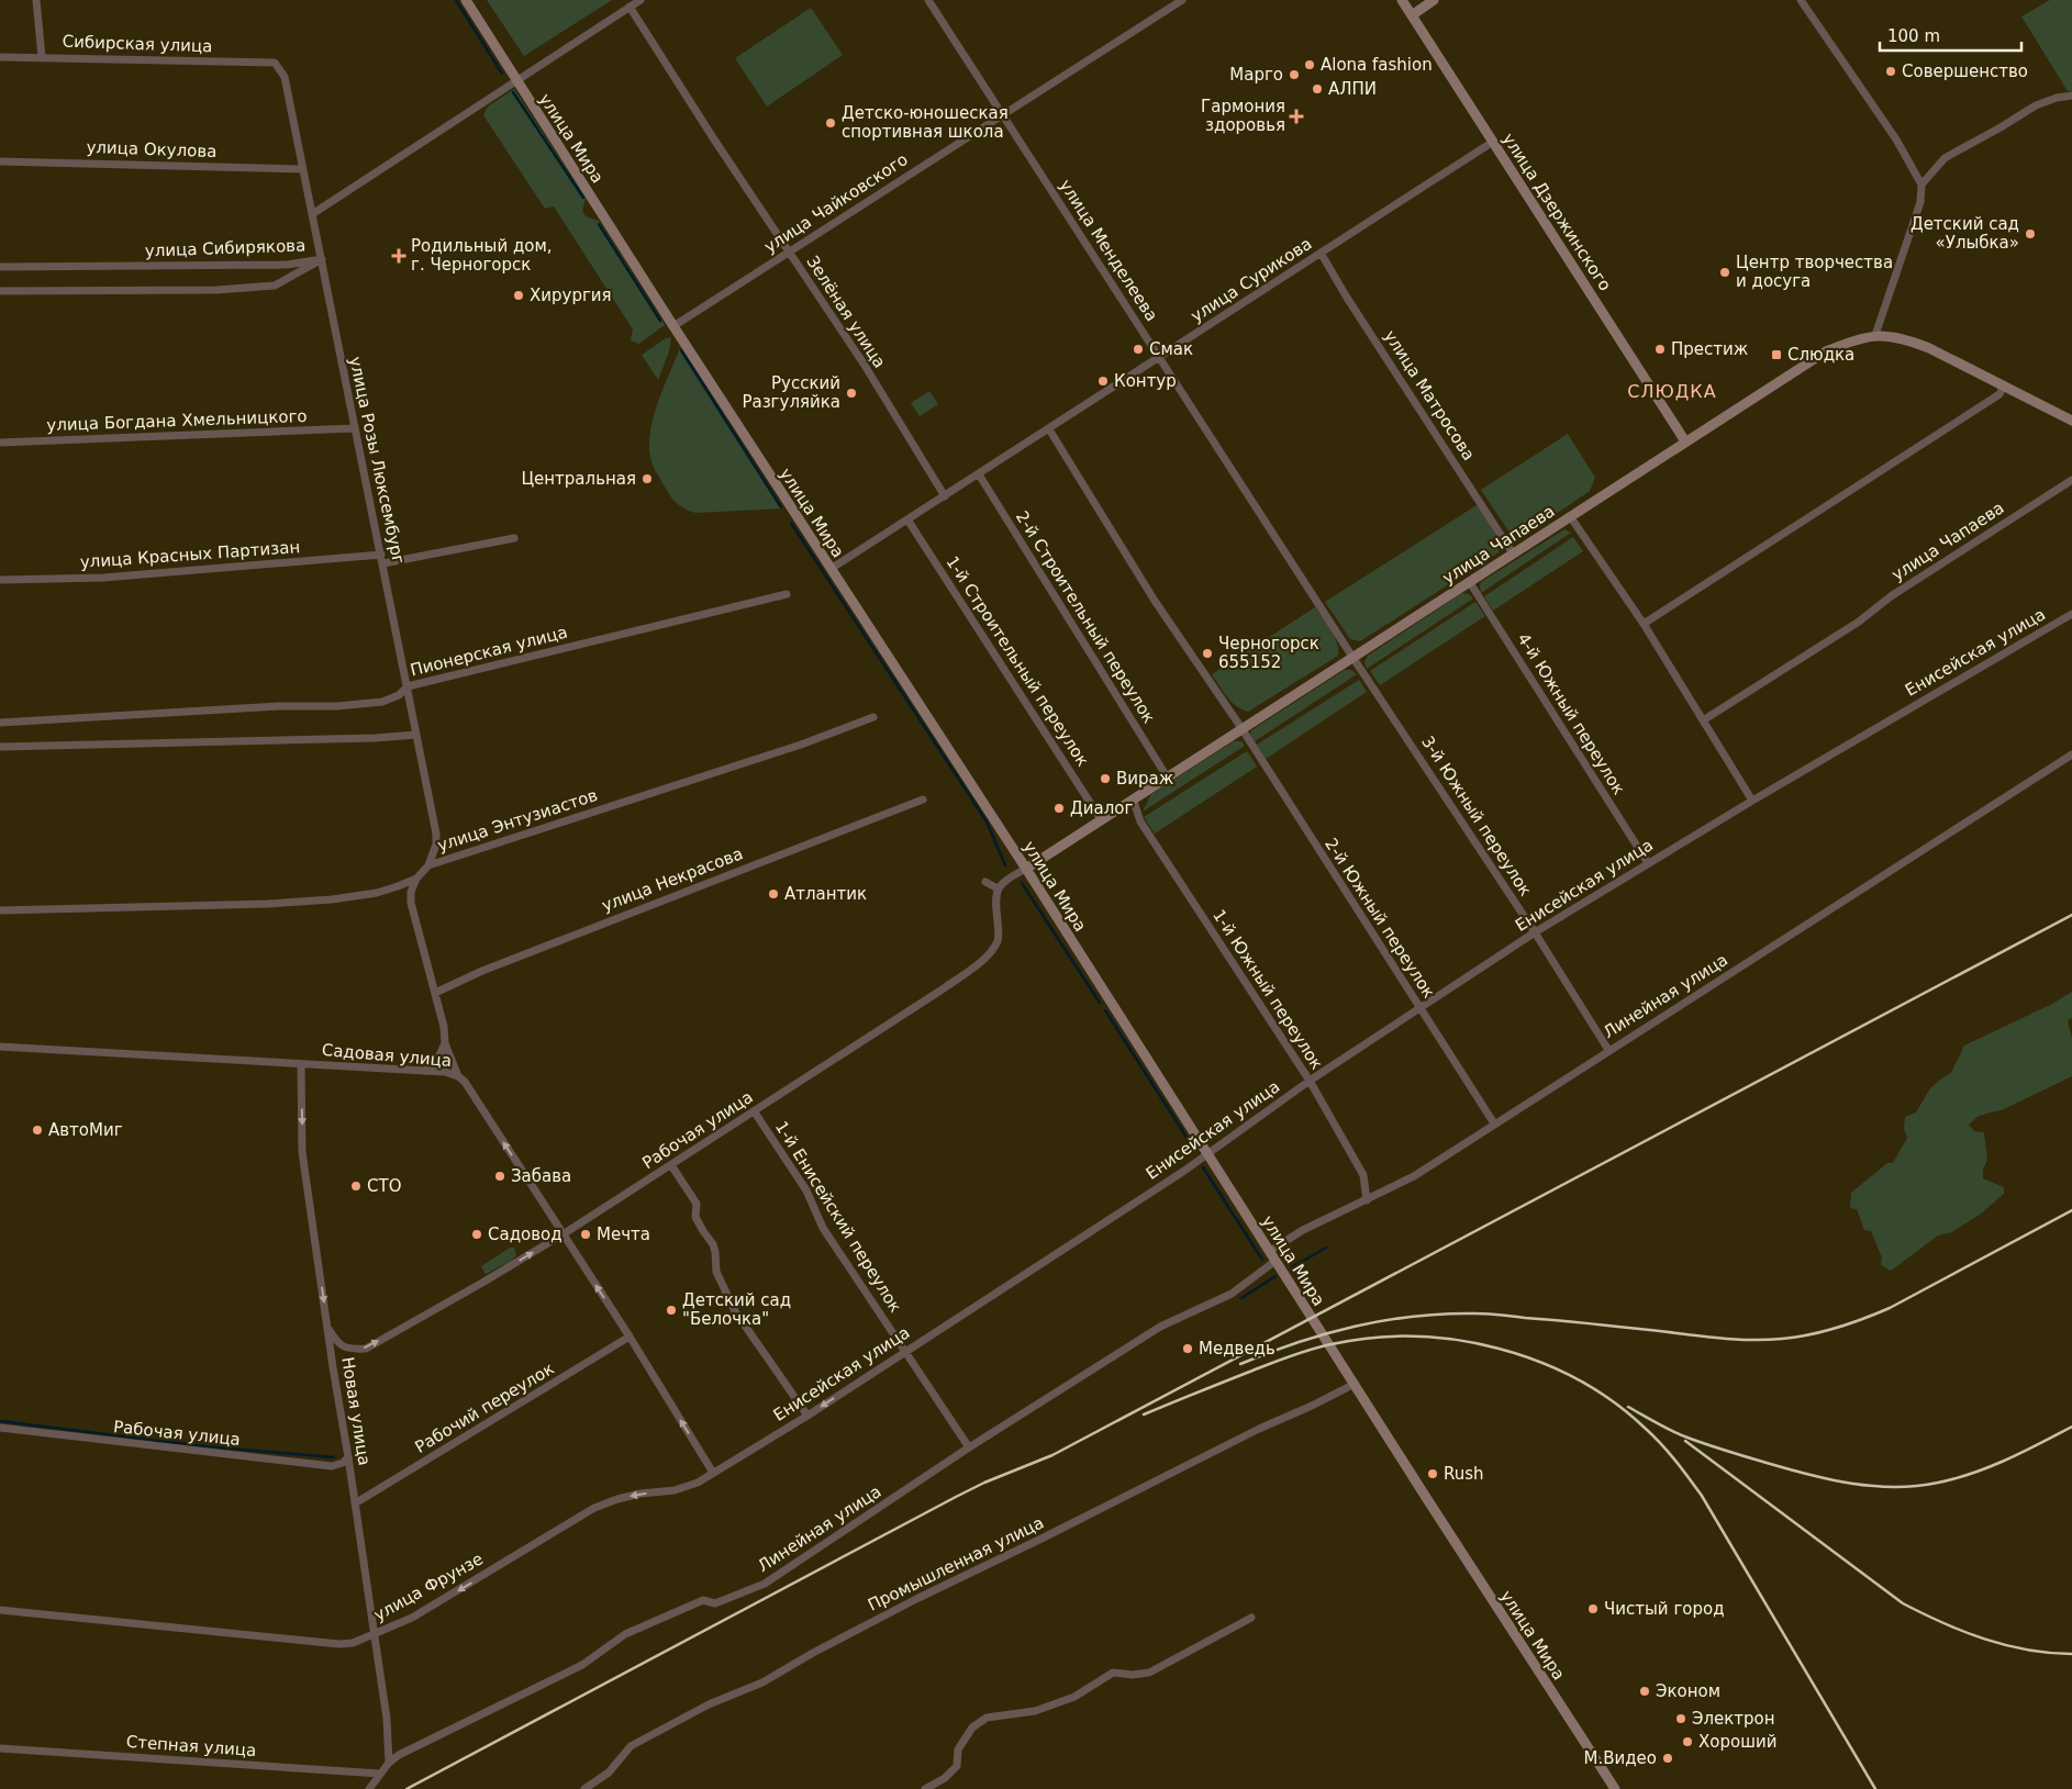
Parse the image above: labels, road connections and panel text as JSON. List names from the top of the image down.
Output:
{
  "streets": {
    "main road": ["улица Мира", "улица Дзержинского", "улица Чапаева"],
    "street": [
      "Сибирская улица",
      "улица Окулова",
      "улица Чайковского",
      "улица Сибирякова",
      "улица Менделеева",
      "улица Сурикова",
      "Зелёная улица",
      "улица Матросова",
      "улица Богдана Хмельницкого",
      "улица Розы Люксембург",
      "улица Красных Партизан",
      "2-й Строительный переулок",
      "Пионерская улица",
      "Енисейская улица",
      "1-й Строительный переулок",
      "4-й Южный переулок",
      "3-й Южный переулок",
      "улица Энтузиастов",
      "улица Некрасова",
      "2-й Южный переулок",
      "1-й Южный переулок",
      "Линейная улица",
      "Садовая улица",
      "Рабочая улица",
      "1-й Енисейский переулок",
      "Рабочий переулок",
      "Новая улица",
      "Промышленная улица",
      "улица Фрунзе",
      "Степная улица"
    ]
  },
  "crossings": [
    ["Сибирская улица", "улица Розы Люксембург"],
    ["улица Мира", "улица Чайковского"],
    ["улица Мира", "улица Сурикова"],
    ["улица Мира", "улица Чапаева"],
    ["улица Мира", "Енисейская улица"],
    ["улица Мира", "Линейная улица"],
    ["улица Мира", "Промышленная улица"],
    ["улица Окулова", "улица Розы Люксембург"],
    ["улица Чайковского", "улица Менделеева"],
    ["улица Чайковского", "Зелёная улица"],
    ["улица Дзержинского", "улица Сурикова"],
    ["улица Дзержинского", "улица Чапаева"],
    ["улица Сибирякова", "улица Розы Люксембург"],
    ["улица Менделеева", "улица Сурикова"],
    ["улица Менделеева", "улица Чапаева"],
    ["улица Менделеева", "3-й Южный переулок"],
    ["улица Сурикова", "Зелёная улица"],
    ["улица Сурикова", "улица Матросова"],
    ["улица Сурикова", "2-й Строительный переулок"],
    ["улица Сурикова", "1-й Строительный переулок"],
    ["улица Сурикова", "2-й Южный переулок"],
    ["улица Матросова", "улица Чапаева"],
    ["улица Богдана Хмельницкого", "улица Розы Люксембург"],
    ["улица Розы Люксембург", "улица Красных Партизан"],
    ["улица Розы Люксембург", "Пионерская улица"],
    ["улица Розы Люксембург", "улица Энтузиастов"],
    ["улица Чапаева", "2-й Строительный переулок"],
    ["улица Чапаева", "1-й Строительный переулок"],
    ["улица Чапаева", "4-й Южный переулок"],
    ["улица Чапаева", "3-й Южный переулок"],
    ["улица Чапаева", "2-й Южный переулок"],
    ["улица Чапаева", "1-й Южный переулок"],
    ["Енисейская улица", "4-й Южный переулок"],
    ["Енисейская улица", "3-й Южный переулок"],
    ["Енисейская улица", "2-й Южный переулок"],
    ["Енисейская улица", "1-й Южный переулок"],
    ["Енисейская улица", "Садовая улица"],
    ["Енисейская улица", "1-й Енисейский переулок"],
    ["Енисейская улица", "улица Фрунзе"],
    ["3-й Южный переулок", "Линейная улица"],
    ["2-й Южный переулок", "Линейная улица"],
    ["1-й Южный переулок", "Линейная улица"],
    ["Линейная улица", "1-й Енисейский переулок"],
    ["Линейная улица", "Новая улица"],
    ["Линейная улица", "Степная улица"],
    ["Садовая улица", "Рабочая улица"],
    ["Садовая улица", "Рабочий переулок"],
    ["Садовая улица", "Новая улица"],
    ["Рабочая улица", "1-й Енисейский переулок"],
    ["Рабочая улица", "Новая улица"],
    ["Рабочий переулок", "Новая улица"],
    ["Новая улица", "улица Фрунзе"]
  ],
  "one_way": ["Садовая улица", "Новая улица", "улица Фрунзе"],
  "districts": ["СЛЮДКА"],
  "places": {
    "other": [
      "Alona fashion",
      "Совершенство",
      "Марго",
      "АЛПИ",
      "Детско-юношеская спортивная школа",
      "Детский сад «Улыбка»",
      "Центр творчества и досуга",
      "Хирургия",
      "Смак",
      "Престиж",
      "Контур",
      "Русский Разгуляйка",
      "Центральная",
      "Черногорск 655152",
      "Вираж",
      "Диалог",
      "Атлантик",
      "АвтоМиг",
      "Забава",
      "СТО",
      "Садовод",
      "Мечта",
      "Детский сад \"Белочка\"",
      "Медведь",
      "Rush",
      "Чистый город",
      "Эконом",
      "Электрон",
      "Хороший",
      "М.Видео"
    ],
    "health": ["Гармония здоровья", "Родильный дом, г. Черногорск"],
    "transit": ["Слюдка"]
  },
  "scale_bar": "100 m"
}
